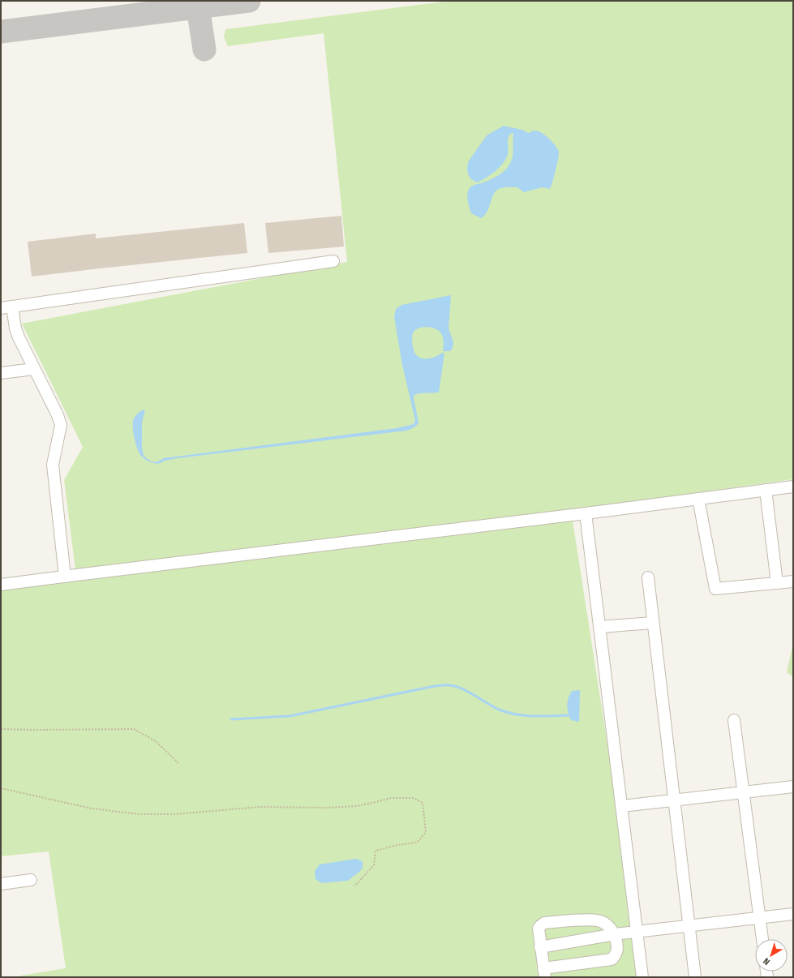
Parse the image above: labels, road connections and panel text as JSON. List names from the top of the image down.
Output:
{
  "north": "bottom left"
}
